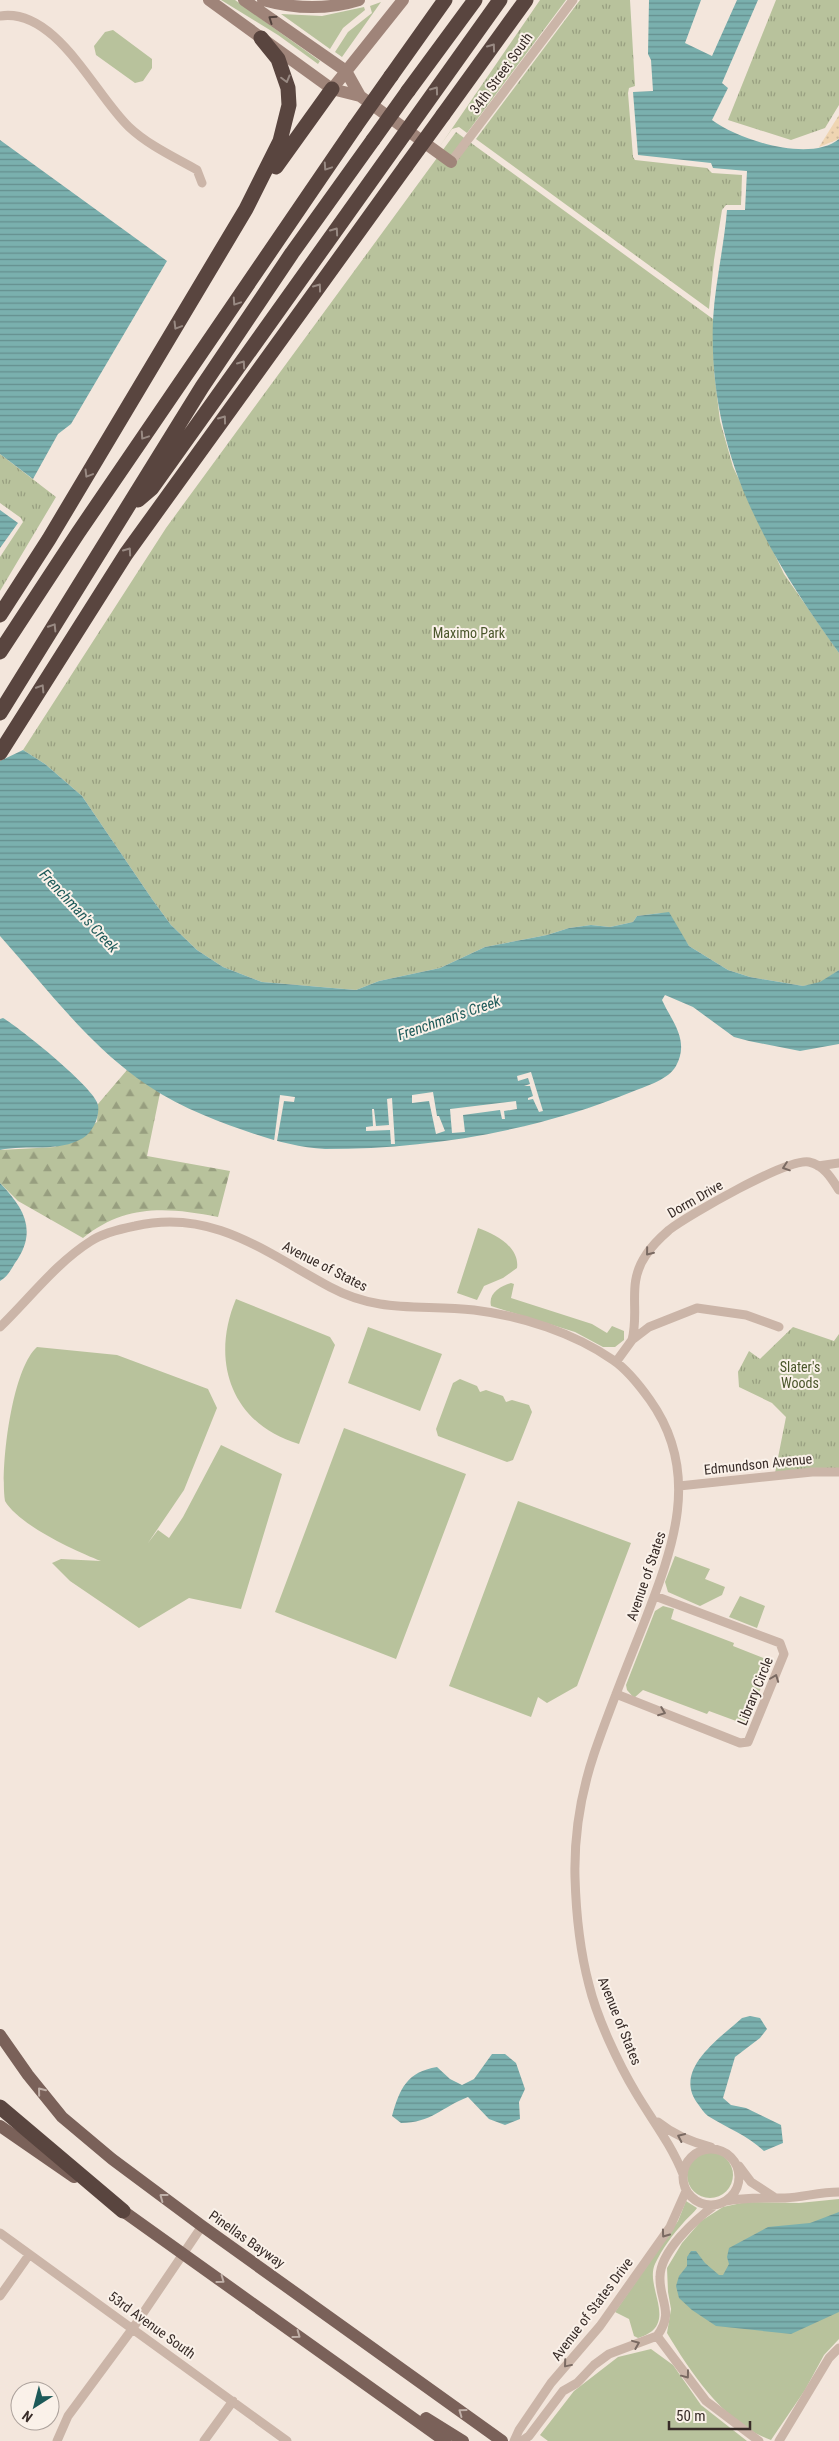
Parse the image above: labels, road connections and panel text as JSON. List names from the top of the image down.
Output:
{
  "streets": {
    "main road": ["Pinellas Bayway"],
    "street": [
      "34th Street South",
      "Dorm Drive",
      "Avenue of States",
      "Edmundson Avenue",
      "Library Circle",
      "Avenue of States Drive",
      "53rd Avenue South"
    ]
  },
  "crossings": [
    ["Avenue of States", "Edmundson Avenue"],
    ["Avenue of States", "Library Circle"],
    ["Avenue of States", "Avenue of States Drive"]
  ],
  "one_way": ["Dorm Drive"],
  "water": ["Frenchman's Creek"],
  "parks": ["Maximo Park", "Slater's Woods"],
  "scale_bar": "50 m",
  "north": "bottom left"
}
